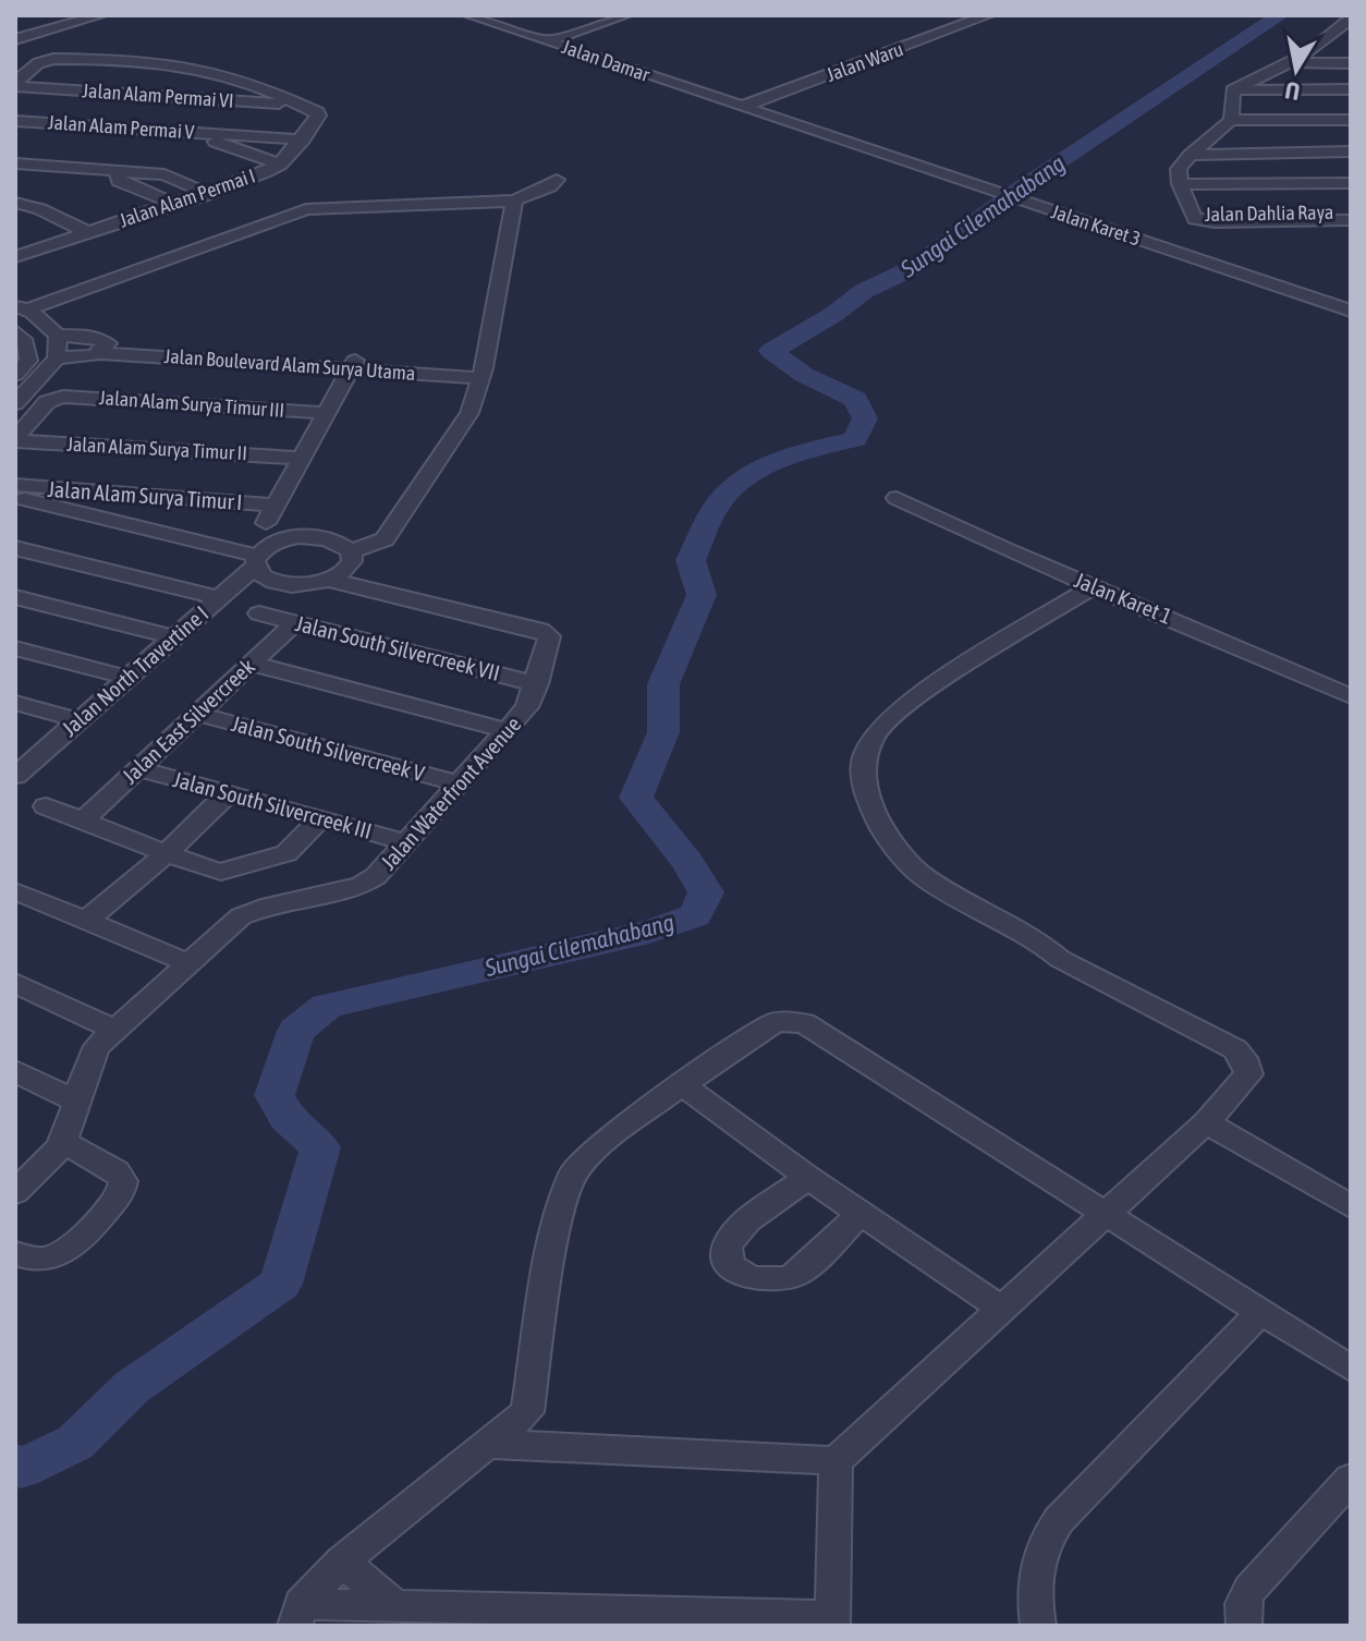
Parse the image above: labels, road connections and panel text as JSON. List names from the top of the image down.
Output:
{
  "streets": {
    "street": [
      "Jalan Damar",
      "Jalan Waru",
      "Jalan Alam Permai VI",
      "Jalan Alam Permai V",
      "Jalan Alam Permai I",
      "Jalan Dahlia Raya",
      "Jalan Karet 3",
      "Jalan Boulevard Alam Surya Utama",
      "Jalan Alam Surya Timur III",
      "Jalan Alam Surya Timur II",
      "Jalan Alam Surya Timur I",
      "Jalan Karet 1",
      "Jalan South Silvercreek VII",
      "Jalan North Travertine I",
      "Jalan East Silvercreek",
      "Jalan South Silvercreek V",
      "Jalan Waterfront Avenue",
      "Jalan South Silvercreek III"
    ]
  },
  "crossings": [
    ["Jalan Damar", "Jalan Waru"],
    ["Jalan Damar", "Jalan Karet 3"],
    ["Jalan Waru", "Jalan Karet 3"],
    ["Jalan Alam Permai V", "Jalan Alam Permai I"],
    ["Jalan Alam Surya Timur III", "Jalan Alam Surya Timur II"],
    ["Jalan Alam Surya Timur II", "Jalan Alam Surya Timur I"],
    ["Jalan South Silvercreek VII", "Jalan East Silvercreek"],
    ["Jalan South Silvercreek VII", "Jalan Waterfront Avenue"],
    ["Jalan East Silvercreek", "Jalan South Silvercreek V"],
    ["Jalan East Silvercreek", "Jalan South Silvercreek III"],
    ["Jalan South Silvercreek V", "Jalan Waterfront Avenue"],
    ["Jalan Waterfront Avenue", "Jalan South Silvercreek III"]
  ],
  "water": ["Sungai Cilemahabang"],
  "north": "bottom"
}
